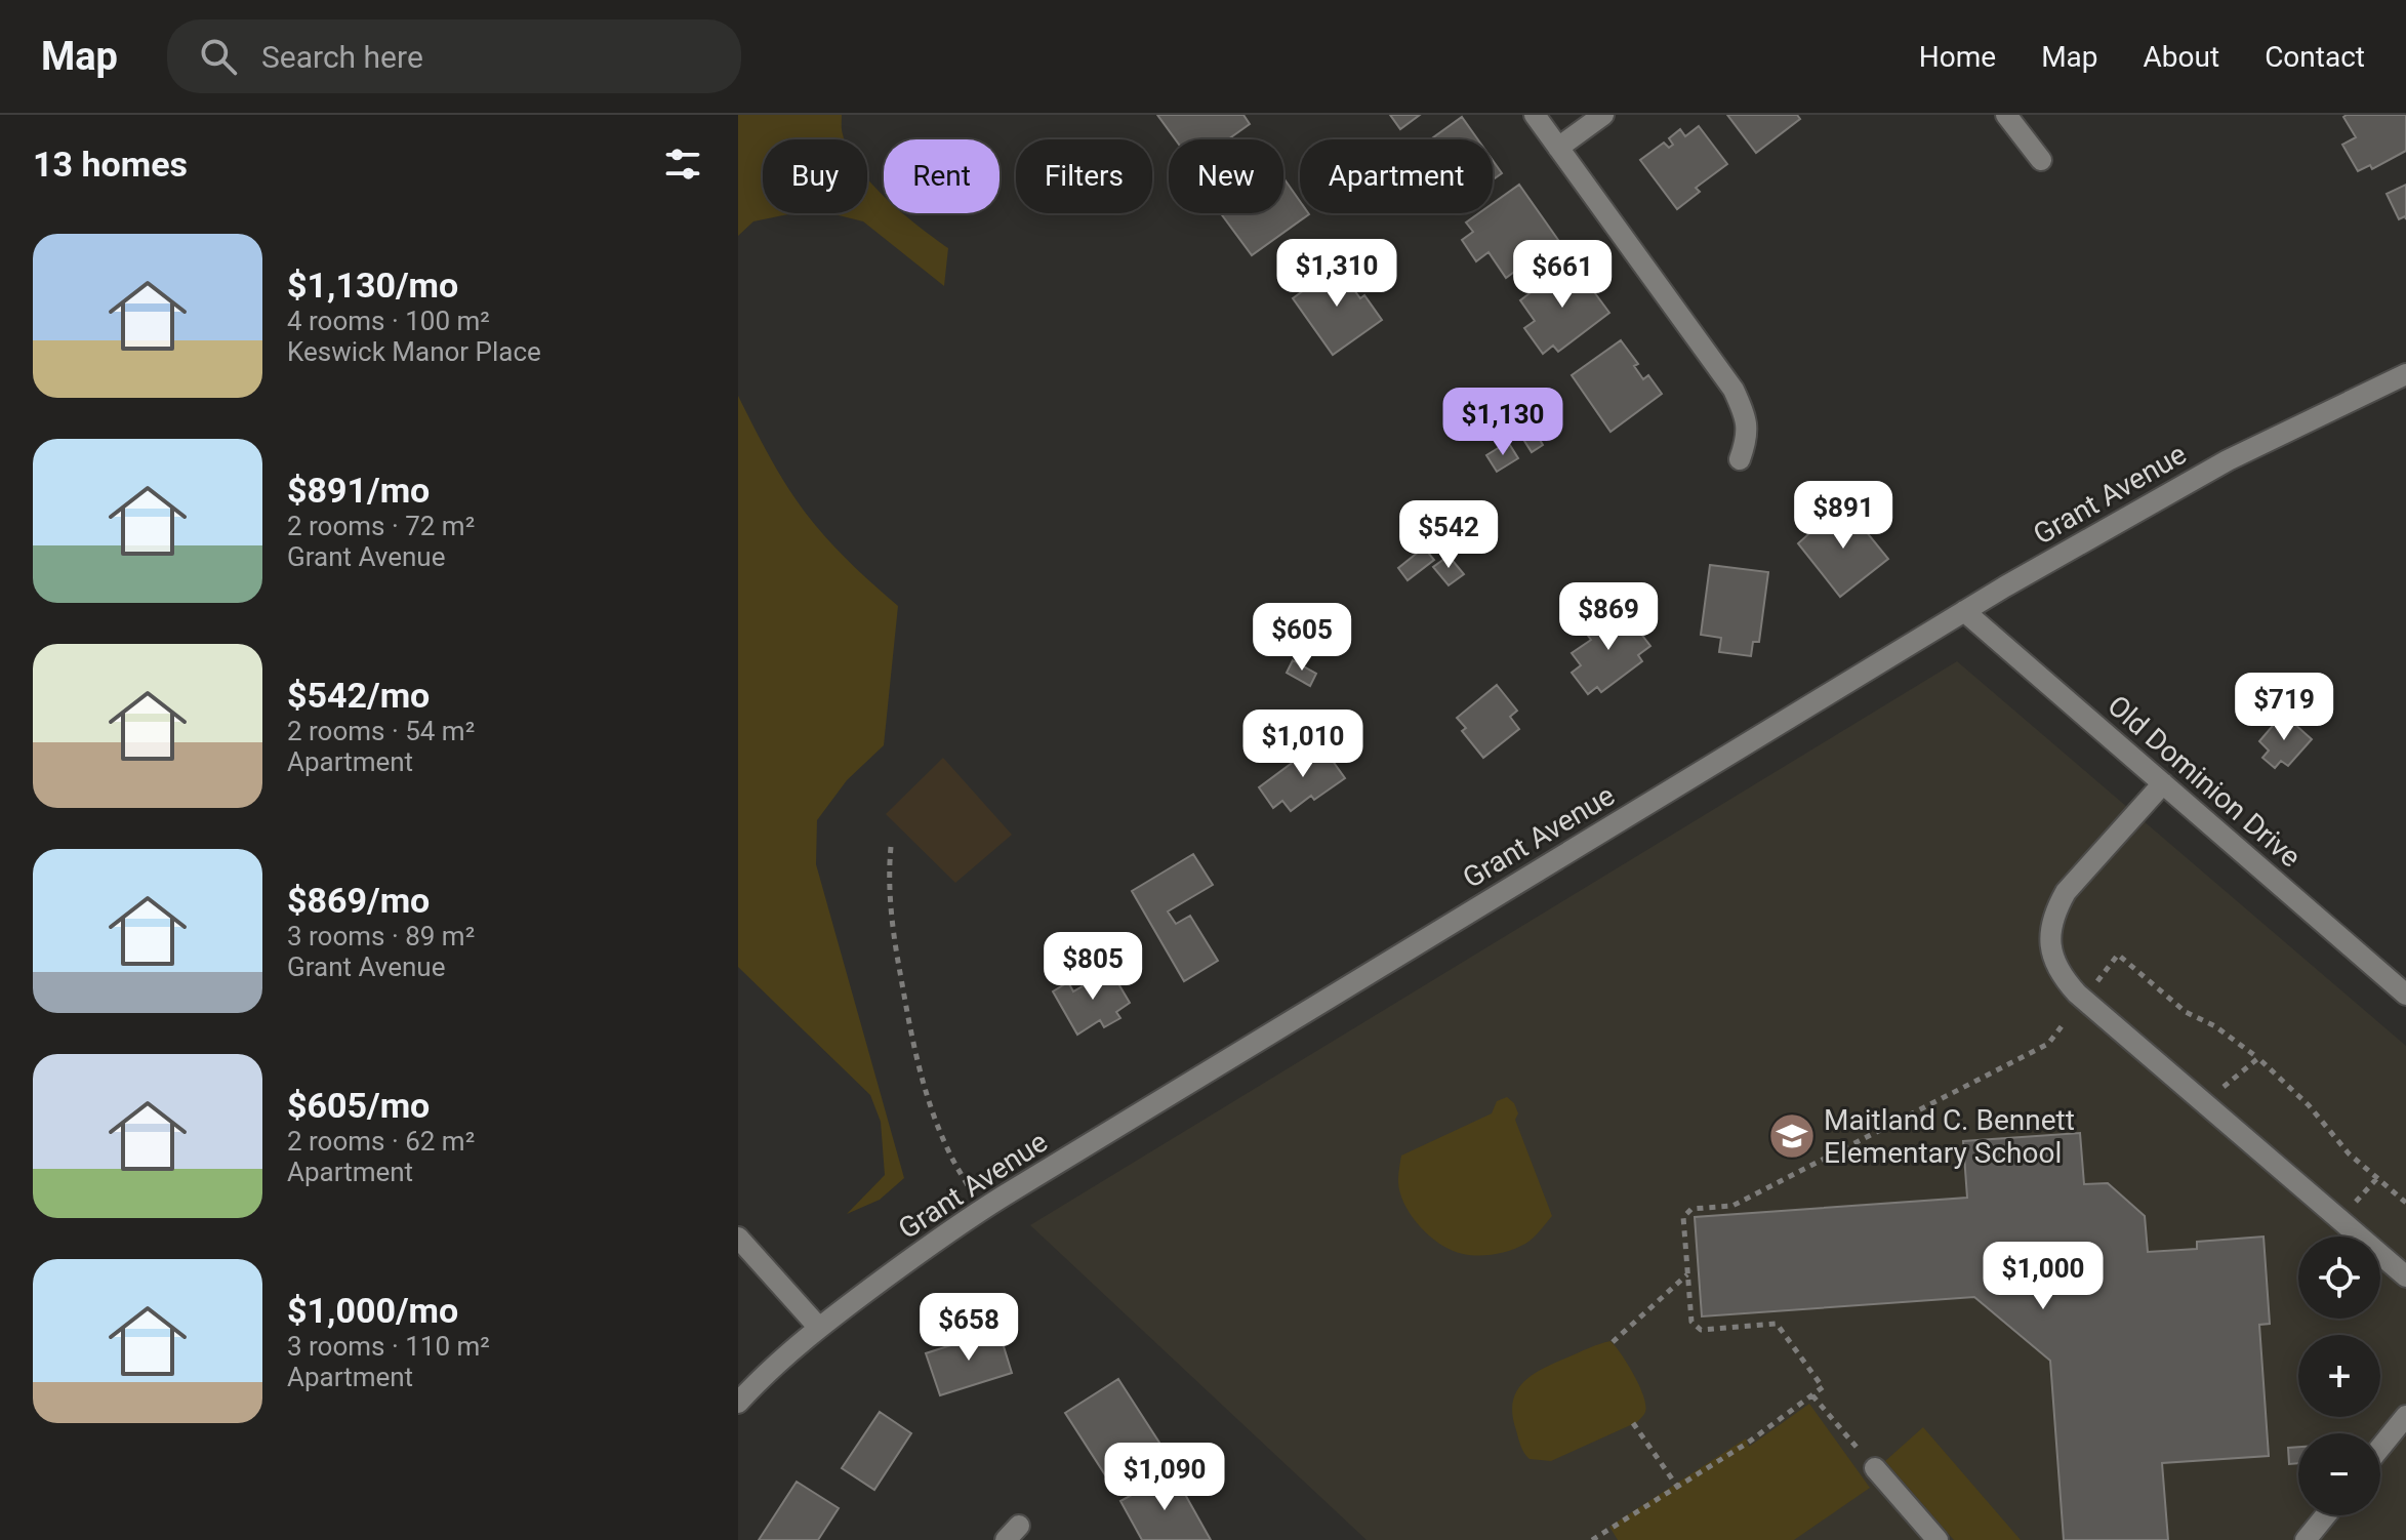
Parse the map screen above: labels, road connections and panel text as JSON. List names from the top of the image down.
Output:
{
  "streets": {
    "street": ["Grant Avenue", "Old Dominion Drive"]
  },
  "crossings": [
    ["Grant Avenue", "Old Dominion Drive"]
  ],
  "places": {
    "school or university": ["Maitland C. Bennett Elementary School"]
  },
  "page": {
    "header": "Map",
    "search": "Search here",
    "nav": [
      "Home",
      "Map",
      "About",
      "Contact"
    ],
    "heading": "13 homes",
    "chip": [
      "Buy",
      "Rent",
      "Filters",
      "New",
      "Apartment"
    ],
    "list": [
      {
        "name": "$1,130/mo",
        "note": "4 rooms · 100 m² · Keswick Manor Place"
      },
      {
        "name": "$891/mo",
        "note": "2 rooms · 72 m² · Grant Avenue"
      },
      {
        "name": "$542/mo",
        "note": "2 rooms · 54 m² · Apartment"
      },
      {
        "name": "$869/mo",
        "note": "3 rooms · 89 m² · Grant Avenue"
      },
      {
        "name": "$605/mo",
        "note": "2 rooms · 62 m² · Apartment"
      },
      {
        "name": "$1,000/mo",
        "note": "3 rooms · 110 m² · Apartment"
      }
    ],
    "price": [
      "$1,310",
      "$661",
      "$1,130",
      "$891",
      "$542",
      "$869",
      "$605",
      "$719",
      "$1,010",
      "$805",
      "$1,000",
      "$658",
      "$1,090"
    ],
    "map_buttons": ["+", "−"]
  }
}
